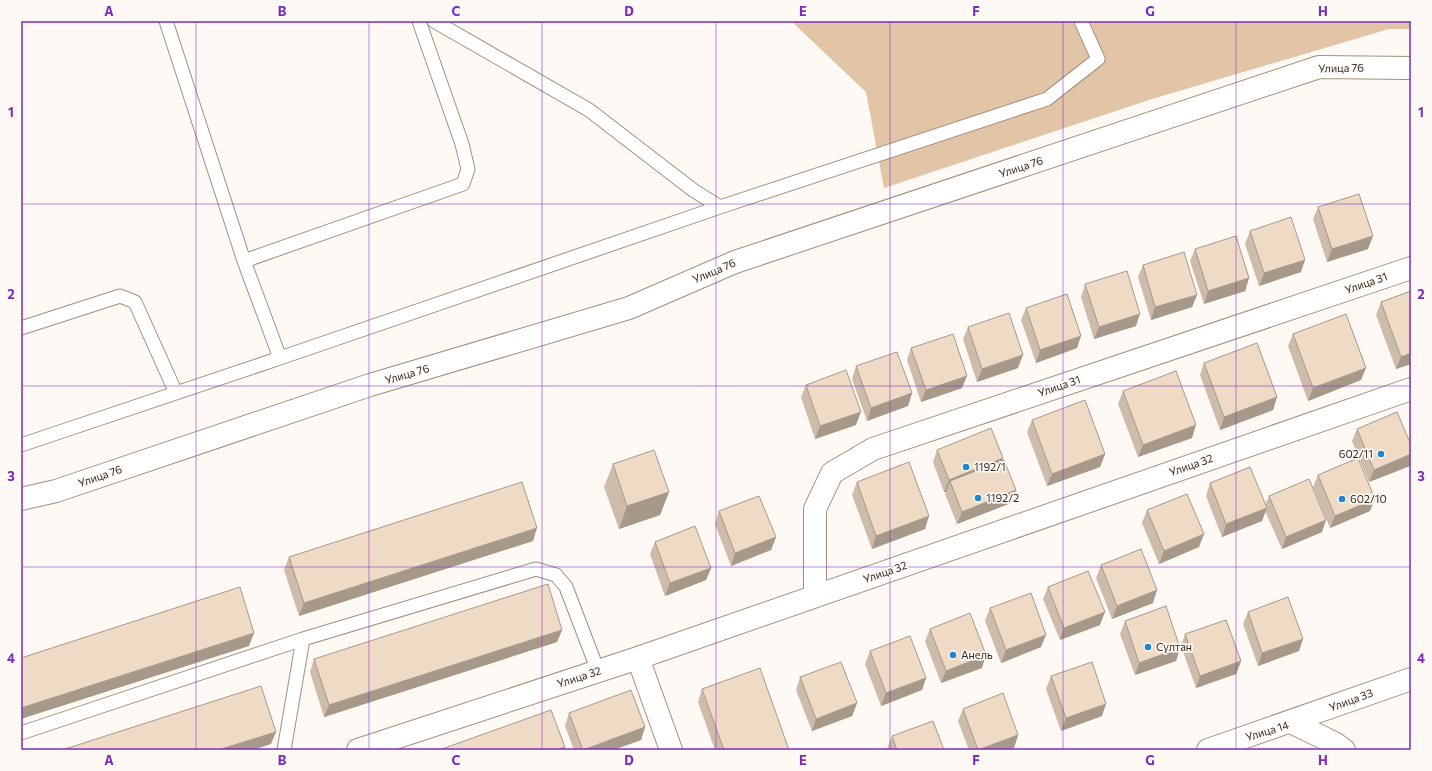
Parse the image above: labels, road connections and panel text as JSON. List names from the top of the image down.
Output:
{
  "streets": {
    "street": [
      "Улица 76",
      "Улица 31",
      "Улица 32",
      "Улица 33",
      "Улица 14"
    ]
  },
  "crossings": [
    ["Улица 31", "Улица 32"],
    ["Улица 33", "Улица 14"]
  ],
  "places": [
    "602/11",
    "1192/1",
    "1192/2",
    "602/10",
    "Султан",
    "Анель"
  ],
  "grid": {
    "columns": [
      "A",
      "B",
      "C",
      "D",
      "E",
      "F",
      "G",
      "H"
    ],
    "rows": [
      "1",
      "2",
      "3",
      "4"
    ]
  }
}
